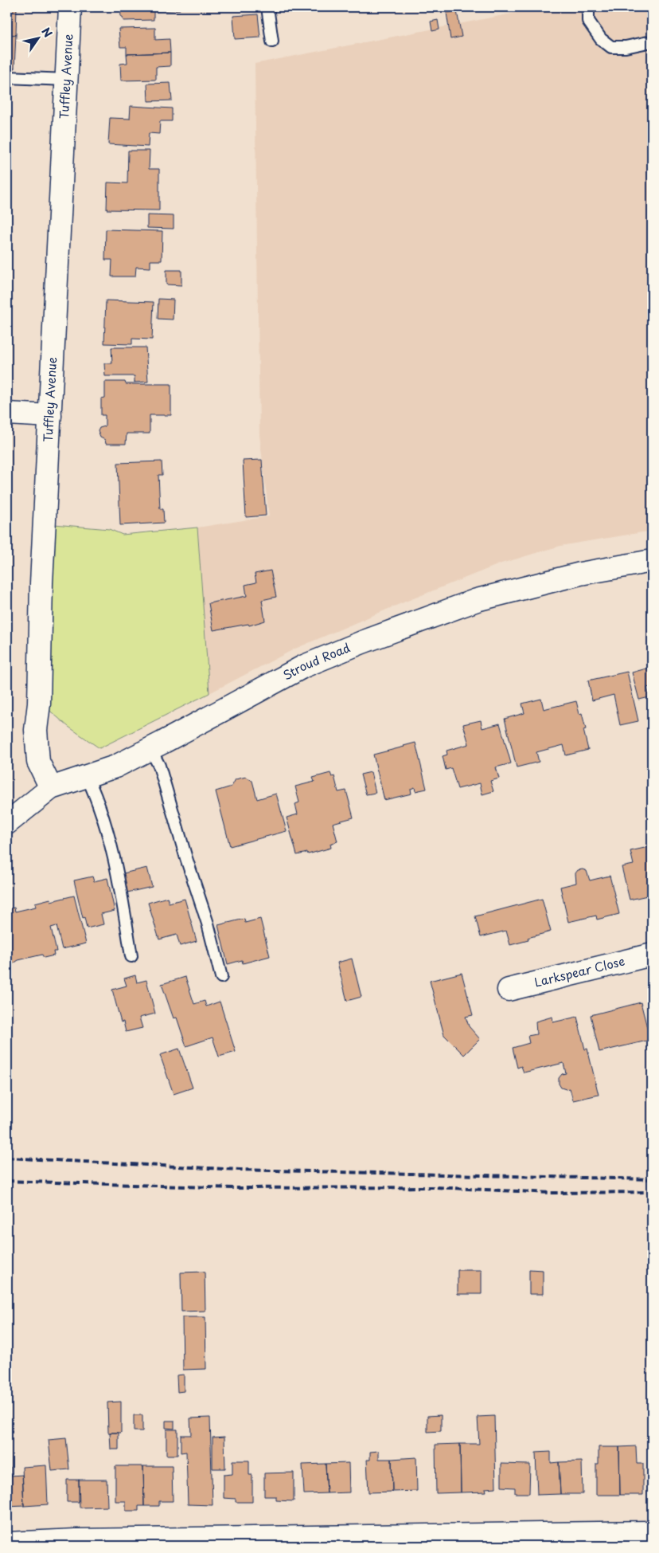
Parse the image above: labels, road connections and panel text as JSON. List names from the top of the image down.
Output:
{
  "streets": {
    "street": ["Tuffley Avenue", "Stroud Road", "Larkspear Close"]
  },
  "crossings": [
    ["Tuffley Avenue", "Stroud Road"]
  ],
  "north": "top right"
}
